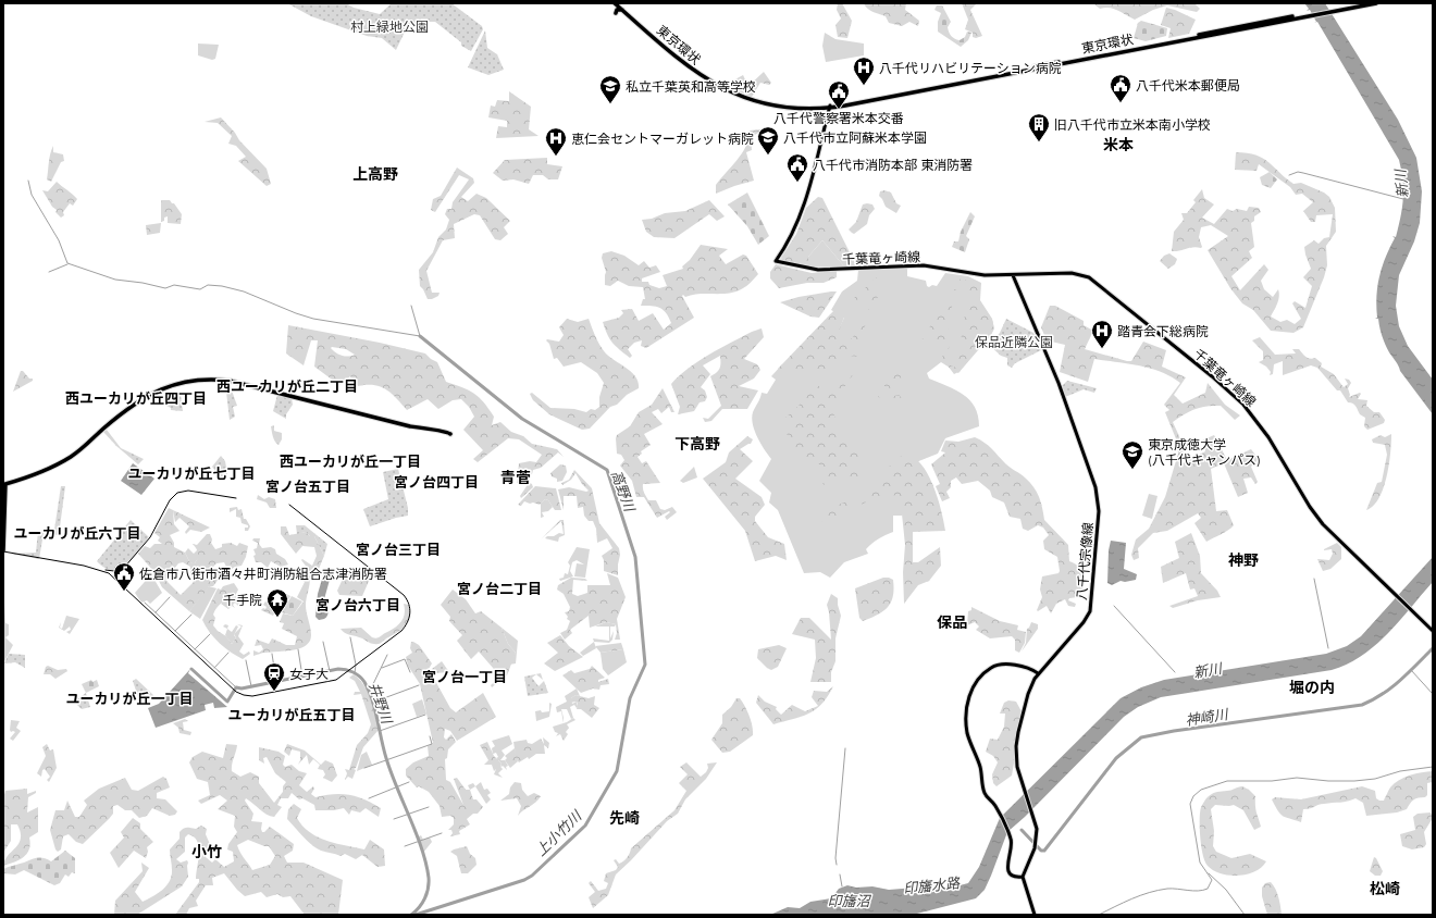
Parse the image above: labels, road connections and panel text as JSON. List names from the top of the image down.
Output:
{
  "streets": {
    "highway": ["東京環状"],
    "main road": ["千葉竜ヶ崎線", "八千代宗像線"]
  },
  "crossings": [
    ["東京環状", "千葉竜ヶ崎線"],
    ["千葉竜ヶ崎線", "八千代宗像線"]
  ],
  "districts": [
    "米本",
    "上高野",
    "西ユーカリが丘二丁目",
    "西ユーカリが丘四丁目",
    "下高野",
    "西ユーカリが丘一丁目",
    "ユーカリが丘七丁目",
    "青菅",
    "宮ノ台四丁目",
    "宮ノ台五丁目",
    "ユーカリが丘六丁目",
    "宮ノ台三丁目",
    "神野",
    "宮ノ台二丁目",
    "宮ノ台六丁目",
    "保品",
    "宮ノ台一丁目",
    "堀の内",
    "ユーカリが丘一丁目",
    "ユーカリが丘五丁目",
    "先崎",
    "小竹",
    "松崎"
  ],
  "water": [
    "新川",
    "高野川",
    "井野川",
    "神崎川",
    "上小竹川",
    "印旛水路",
    "印旛沼"
  ],
  "parks": ["村上緑地公園", "保品近隣公園"],
  "places": {
    "hospital": ["八千代リハビリテーション病院", "恵仁会セントマーガレット病院", "踏青会下総病院"],
    "public building": [
      "八千代米本郵便局",
      "八千代警察署米本交番",
      "八千代市消防本部 東消防署",
      "佐倉市八街市酒々井町消防組合志津消防署"
    ],
    "school or university": ["私立千葉英和高等学校", "八千代市立阿蘇米本学園", "東京成徳大学 (八千代キャンパス)"],
    "building": ["旧八千代市立米本南小学校"],
    "temple": ["千手院"],
    "station": ["女子大"]
  }
}
